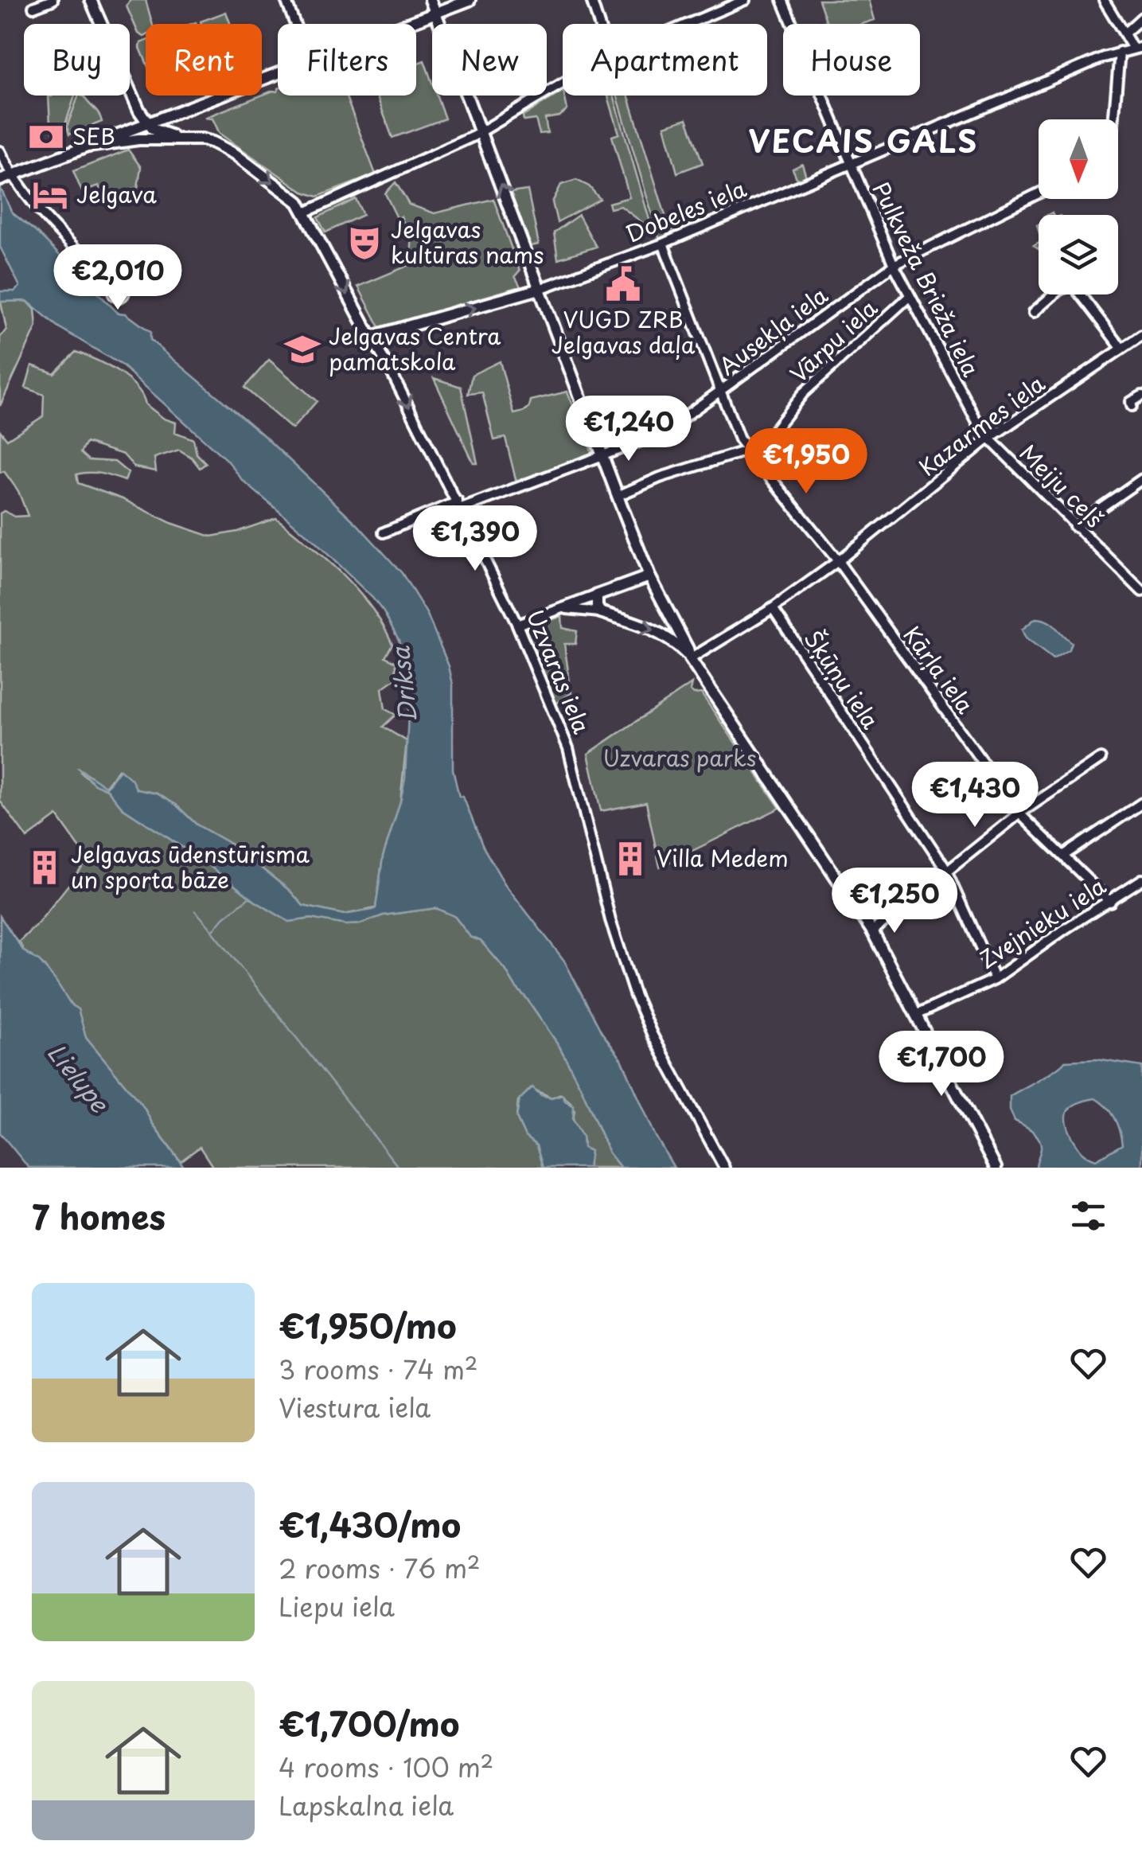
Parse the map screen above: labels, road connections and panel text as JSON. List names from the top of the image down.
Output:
{
  "streets": {
    "main road": ["Dobeles iela", "Uzvaras iela"],
    "street": [
      "Pulkveža Brieža iela",
      "Ausekļa iela",
      "Vārpu iela",
      "Kazarmes iela",
      "Meiju ceļš",
      "Kārļa iela",
      "Šķūņu iela",
      "Zvejnieku iela"
    ]
  },
  "crossings": [
    ["Dobeles iela", "Pulkveža Brieža iela"],
    ["Dobeles iela", "Kārļa iela"],
    ["Dobeles iela", "Uzvaras iela"],
    ["Pulkveža Brieža iela", "Ausekļa iela"],
    ["Pulkveža Brieža iela", "Vārpu iela"],
    ["Pulkveža Brieža iela", "Kazarmes iela"],
    ["Pulkveža Brieža iela", "Meiju ceļš"],
    ["Ausekļa iela", "Kārļa iela"],
    ["Ausekļa iela", "Uzvaras iela"],
    ["Vārpu iela", "Kārļa iela"],
    ["Kazarmes iela", "Meiju ceļš"],
    ["Kazarmes iela", "Kārļa iela"],
    ["Kazarmes iela", "Šķūņu iela"],
    ["Kārļa iela", "Zvejnieku iela"],
    ["Šķūņu iela", "Zvejnieku iela"]
  ],
  "districts": ["VECAIS GALS"],
  "water": ["Driksa", "Lielupe"],
  "parks": ["Uzvaras parks"],
  "places": {
    "bank": ["SEB"],
    "hotel": ["Jelgava"],
    "theatre": ["Jelgavas kultūras nams"],
    "public building": ["VUGD ZRB Jelgavas daļa"],
    "school or university": ["Jelgavas Centra pamatskola"],
    "building": ["Villa Medem", "Jelgavas ūdenstūrisma un sporta bāze"]
  },
  "north": "bottom",
  "page": {
    "chip": [
      "Buy",
      "Rent",
      "Filters",
      "New",
      "Apartment",
      "House"
    ],
    "price": [
      "€2,010",
      "€1,240",
      "€1,950",
      "€1,390",
      "€1,430",
      "€1,250",
      "€1,700"
    ],
    "heading": "7 homes",
    "list": [
      {
        "name": "€1,950/mo",
        "note": "3 rooms · 74 m² · Viestura iela"
      },
      {
        "name": "€1,430/mo",
        "note": "2 rooms · 76 m² · Liepu iela"
      },
      {
        "name": "€1,700/mo",
        "note": "4 rooms · 100 m² · Lapskalna iela"
      }
    ]
  }
}
